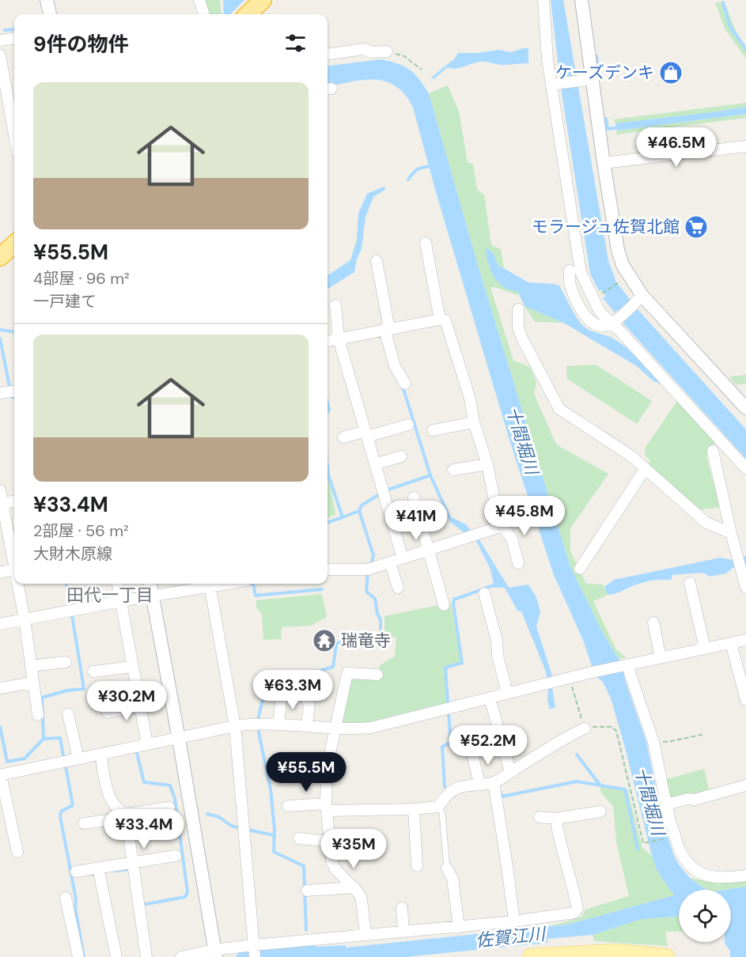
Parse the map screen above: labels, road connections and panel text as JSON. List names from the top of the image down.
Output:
{
  "districts": ["田代一丁目"],
  "water": ["十間堀川", "佐賀江川"],
  "places": {
    "shop": ["ケーズデンキ"],
    "supermarket": ["モラージュ佐賀北館"],
    "temple": ["瑞竜寺"]
  },
  "page": {
    "heading": "9件の物件",
    "list": [
      {
        "name": "¥55.5M",
        "note": "4部屋 · 96 m² · 一戸建て"
      },
      {
        "name": "¥33.4M",
        "note": "2部屋 · 56 m² · 大財木原線"
      }
    ],
    "price": [
      "¥46.5M",
      "¥45.8M",
      "¥41M",
      "¥63.3M",
      "¥30.2M",
      "¥52.2M",
      "¥55.5M",
      "¥33.4M",
      "¥35M"
    ]
  }
}
